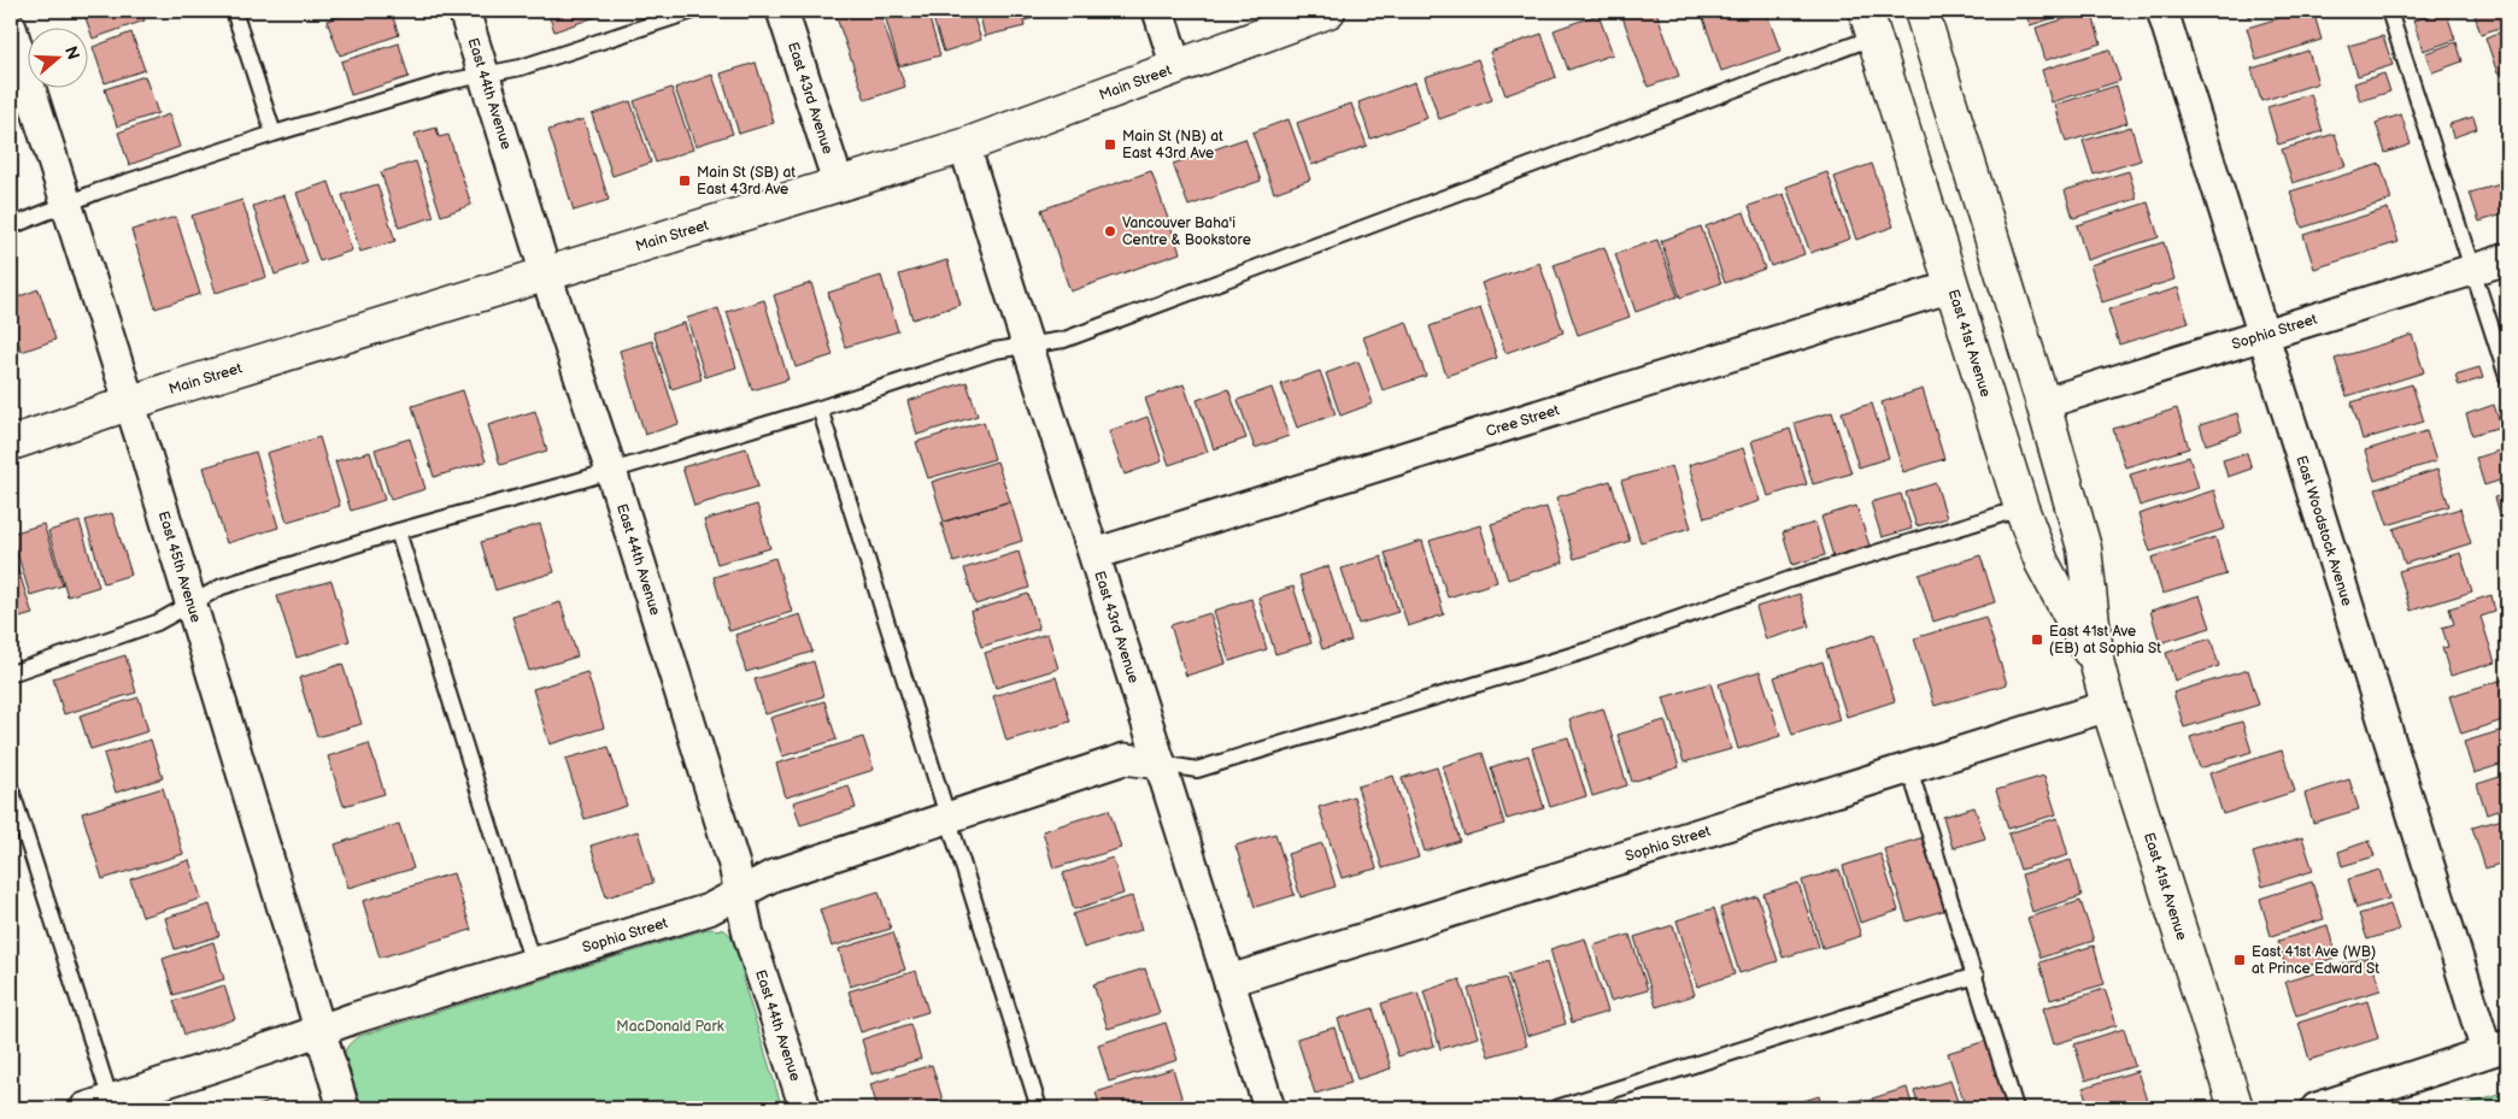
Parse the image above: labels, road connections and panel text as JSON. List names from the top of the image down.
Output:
{
  "streets": {
    "main road": ["Main Street", "East 41st Avenue"],
    "street": [
      "East 44th Avenue",
      "East 43rd Avenue",
      "Sophia Street",
      "Cree Street",
      "East Woodstock Avenue",
      "East 45th Avenue"
    ]
  },
  "crossings": [
    ["Main Street", "East 44th Avenue"],
    ["Main Street", "East 43rd Avenue"],
    ["Main Street", "East 45th Avenue"],
    ["East 44th Avenue", "Sophia Street"],
    ["East 43rd Avenue", "Sophia Street"],
    ["East 43rd Avenue", "Cree Street"],
    ["Sophia Street", "East 41st Avenue"],
    ["Sophia Street", "East Woodstock Avenue"],
    ["Sophia Street", "East 45th Avenue"],
    ["East 41st Avenue", "Cree Street"]
  ],
  "parks": ["MacDonald Park"],
  "places": {
    "transit": [
      "Main St (NB) at East 43rd Ave",
      "Main St (SB) at East 43rd Ave",
      "East 41st Ave (EB) at Sophia St",
      "East 41st Ave (WB) at Prince Edward St"
    ],
    "other": ["Vancouver Baha'i Centre & Bookstore"]
  },
  "north": "right"
}
